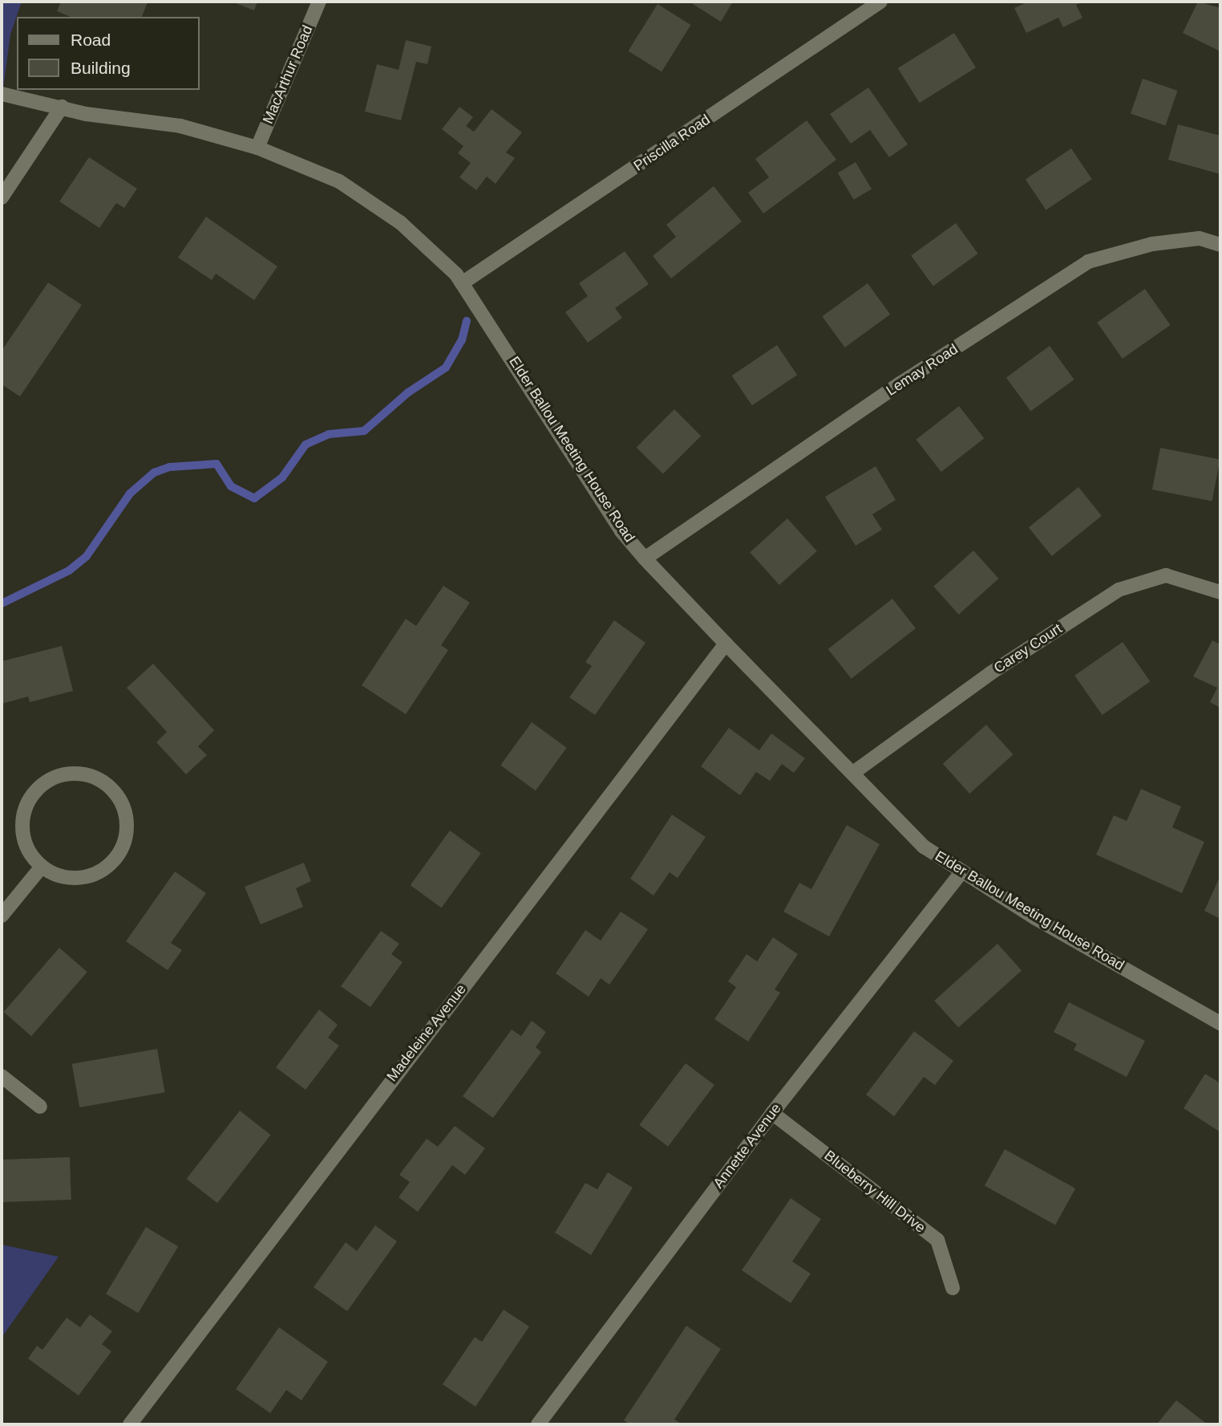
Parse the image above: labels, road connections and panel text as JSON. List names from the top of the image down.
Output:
{
  "streets": {
    "street": [
      "MacArthur Road",
      "Priscilla Road",
      "Lemay Road",
      "Elder Ballou Meeting House Road",
      "Carey Court",
      "Madeleine Avenue",
      "Annette Avenue",
      "Blueberry Hill Drive"
    ]
  },
  "crossings": [
    ["MacArthur Road", "Elder Ballou Meeting House Road"],
    ["Priscilla Road", "Elder Ballou Meeting House Road"],
    ["Lemay Road", "Elder Ballou Meeting House Road"],
    ["Elder Ballou Meeting House Road", "Carey Court"],
    ["Elder Ballou Meeting House Road", "Madeleine Avenue"],
    ["Elder Ballou Meeting House Road", "Annette Avenue"],
    ["Annette Avenue", "Blueberry Hill Drive"]
  ],
  "legend": ["Road", "Building"]
}
